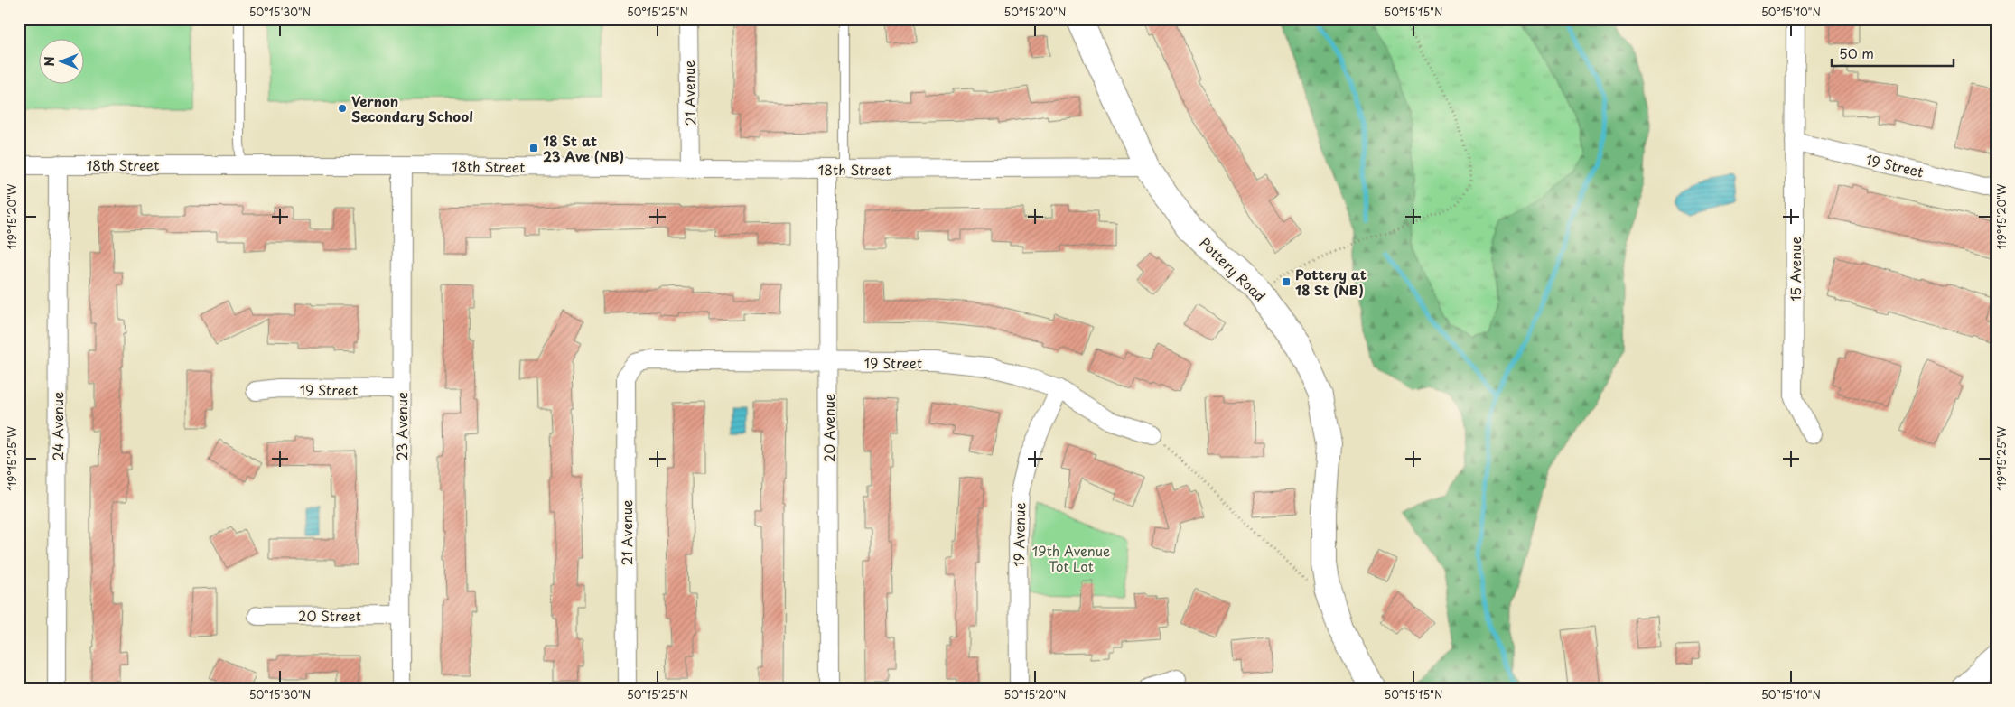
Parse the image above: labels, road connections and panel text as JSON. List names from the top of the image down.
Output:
{
  "streets": {
    "street": [
      "21 Avenue",
      "18th Street",
      "19 Street",
      "Pottery Road",
      "15 Avenue",
      "24 Avenue",
      "23 Avenue",
      "20 Avenue",
      "19 Avenue",
      "20 Street"
    ]
  },
  "crossings": [
    ["21 Avenue", "18th Street"],
    ["21 Avenue", "19 Street"],
    ["18th Street", "Pottery Road"],
    ["18th Street", "24 Avenue"],
    ["18th Street", "23 Avenue"],
    ["18th Street", "20 Avenue"],
    ["19 Street", "15 Avenue"],
    ["19 Street", "23 Avenue"],
    ["19 Street", "20 Avenue"],
    ["19 Street", "19 Avenue"],
    ["23 Avenue", "20 Street"]
  ],
  "parks": ["19th Avenue Tot Lot"],
  "places": {
    "other": ["Vernon Secondary School"],
    "transit": ["18 St at 23 Ave (NB)", "Pottery at 18 St (NB)"]
  },
  "scale_bar": "50 m",
  "north": "left",
  "coordinates": [
    "50°15'30\"N",
    "50°15'25\"N",
    "50°15'20\"N",
    "50°15'15\"N",
    "50°15'10\"N",
    "119°15'20\"W",
    "119°15'25\"W"
  ]
}
